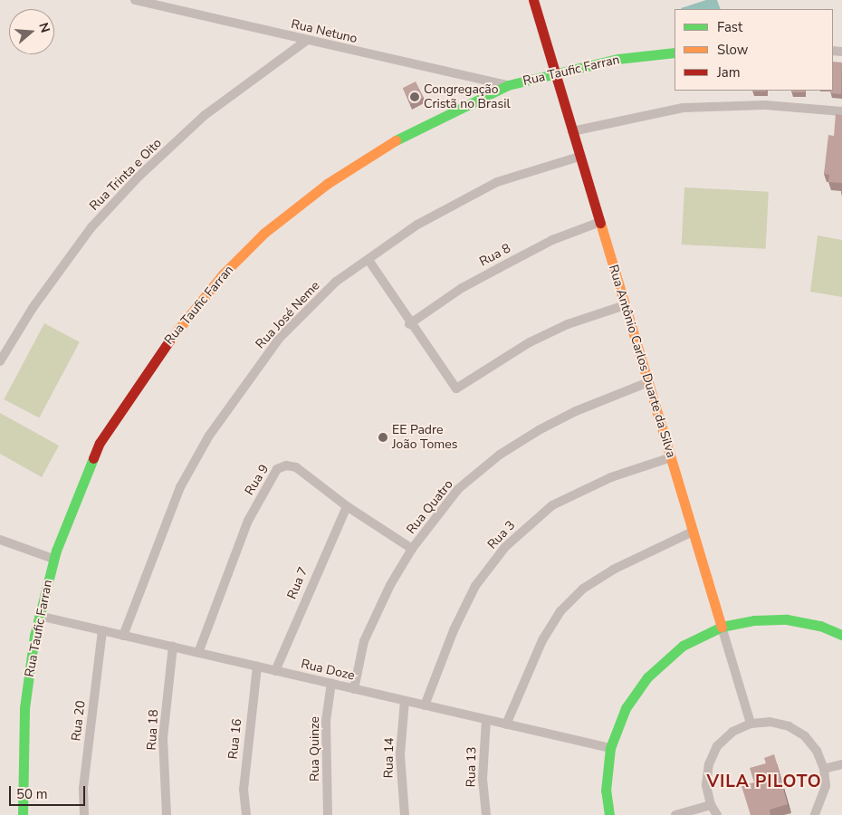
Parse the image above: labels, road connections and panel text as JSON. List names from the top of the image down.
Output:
{
  "streets": {
    "street": [
      "Rua Netuno",
      "Rua Taufic Farran",
      "Rua Trinta e Oito",
      "Rua 8",
      "Rua José Neme",
      "Rua Antônio Carlos Duarte da Silva",
      "Rua 9",
      "Rua Quatro",
      "Rua 3",
      "Rua 7",
      "Rua Doze",
      "Rua 20",
      "Rua 18",
      "Rua 16",
      "Rua Quinze",
      "Rua 14",
      "Rua 13"
    ]
  },
  "crossings": [
    ["Rua Netuno", "Rua Taufic Farran"],
    ["Rua Netuno", "Rua Trinta e Oito"],
    ["Rua Taufic Farran", "Rua Antônio Carlos Duarte da Silva"],
    ["Rua Taufic Farran", "Rua Doze"],
    ["Rua 8", "Rua Antônio Carlos Duarte da Silva"],
    ["Rua José Neme", "Rua Antônio Carlos Duarte da Silva"],
    ["Rua José Neme", "Rua Doze"],
    ["Rua Antônio Carlos Duarte da Silva", "Rua Quatro"],
    ["Rua Antônio Carlos Duarte da Silva", "Rua 3"],
    ["Rua 9", "Rua Quatro"],
    ["Rua 9", "Rua 7"],
    ["Rua 9", "Rua Doze"],
    ["Rua Quatro", "Rua Doze"],
    ["Rua 3", "Rua Doze"],
    ["Rua 7", "Rua Doze"],
    ["Rua Doze", "Rua 20"],
    ["Rua Doze", "Rua 18"],
    ["Rua Doze", "Rua 16"],
    ["Rua Doze", "Rua Quinze"],
    ["Rua Doze", "Rua 14"],
    ["Rua Doze", "Rua 13"]
  ],
  "districts": ["VILA PILOTO"],
  "places": ["Congregação Cristã no Brasil", "EE Padre João Tomes"],
  "legend": ["Fast", "Slow", "Jam"],
  "scale_bar": "50 m",
  "north": "right"
}
